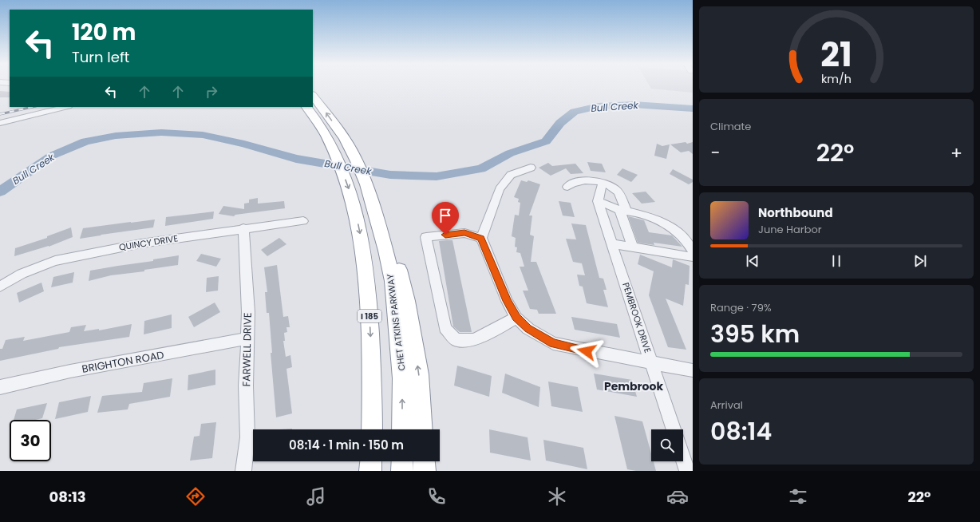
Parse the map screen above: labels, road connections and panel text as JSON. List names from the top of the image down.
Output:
{
  "streets": {
    "highway": ["I 185", "CHET ATKINS PARKWAY"],
    "street": [
      "QUINCY DRIVE",
      "PEMBROOK DRIVE",
      "FARWELL DRIVE",
      "BRIGHTON ROAD"
    ]
  },
  "crossings": [
    ["QUINCY DRIVE", "FARWELL DRIVE"],
    ["FARWELL DRIVE", "BRIGHTON ROAD"]
  ],
  "districts": ["Pembrook"],
  "water": ["Bull Creek"],
  "page": {
    "turn": ["120 m", "Turn left"],
    "tile": [
      "Climate",
      ["Range · 79%", "395 km"],
      ["Arrival", "08:14"]
    ],
    "heat": ["−", "22°", "+"],
    "song": ["Northbound", "June Harbor"],
    "limit": "30",
    "trip": "08:14 · 1 min · 150 m",
    "tabs": ["08:13", "22°"],
    "gauge": ["21", "km/h"]
  }
}
